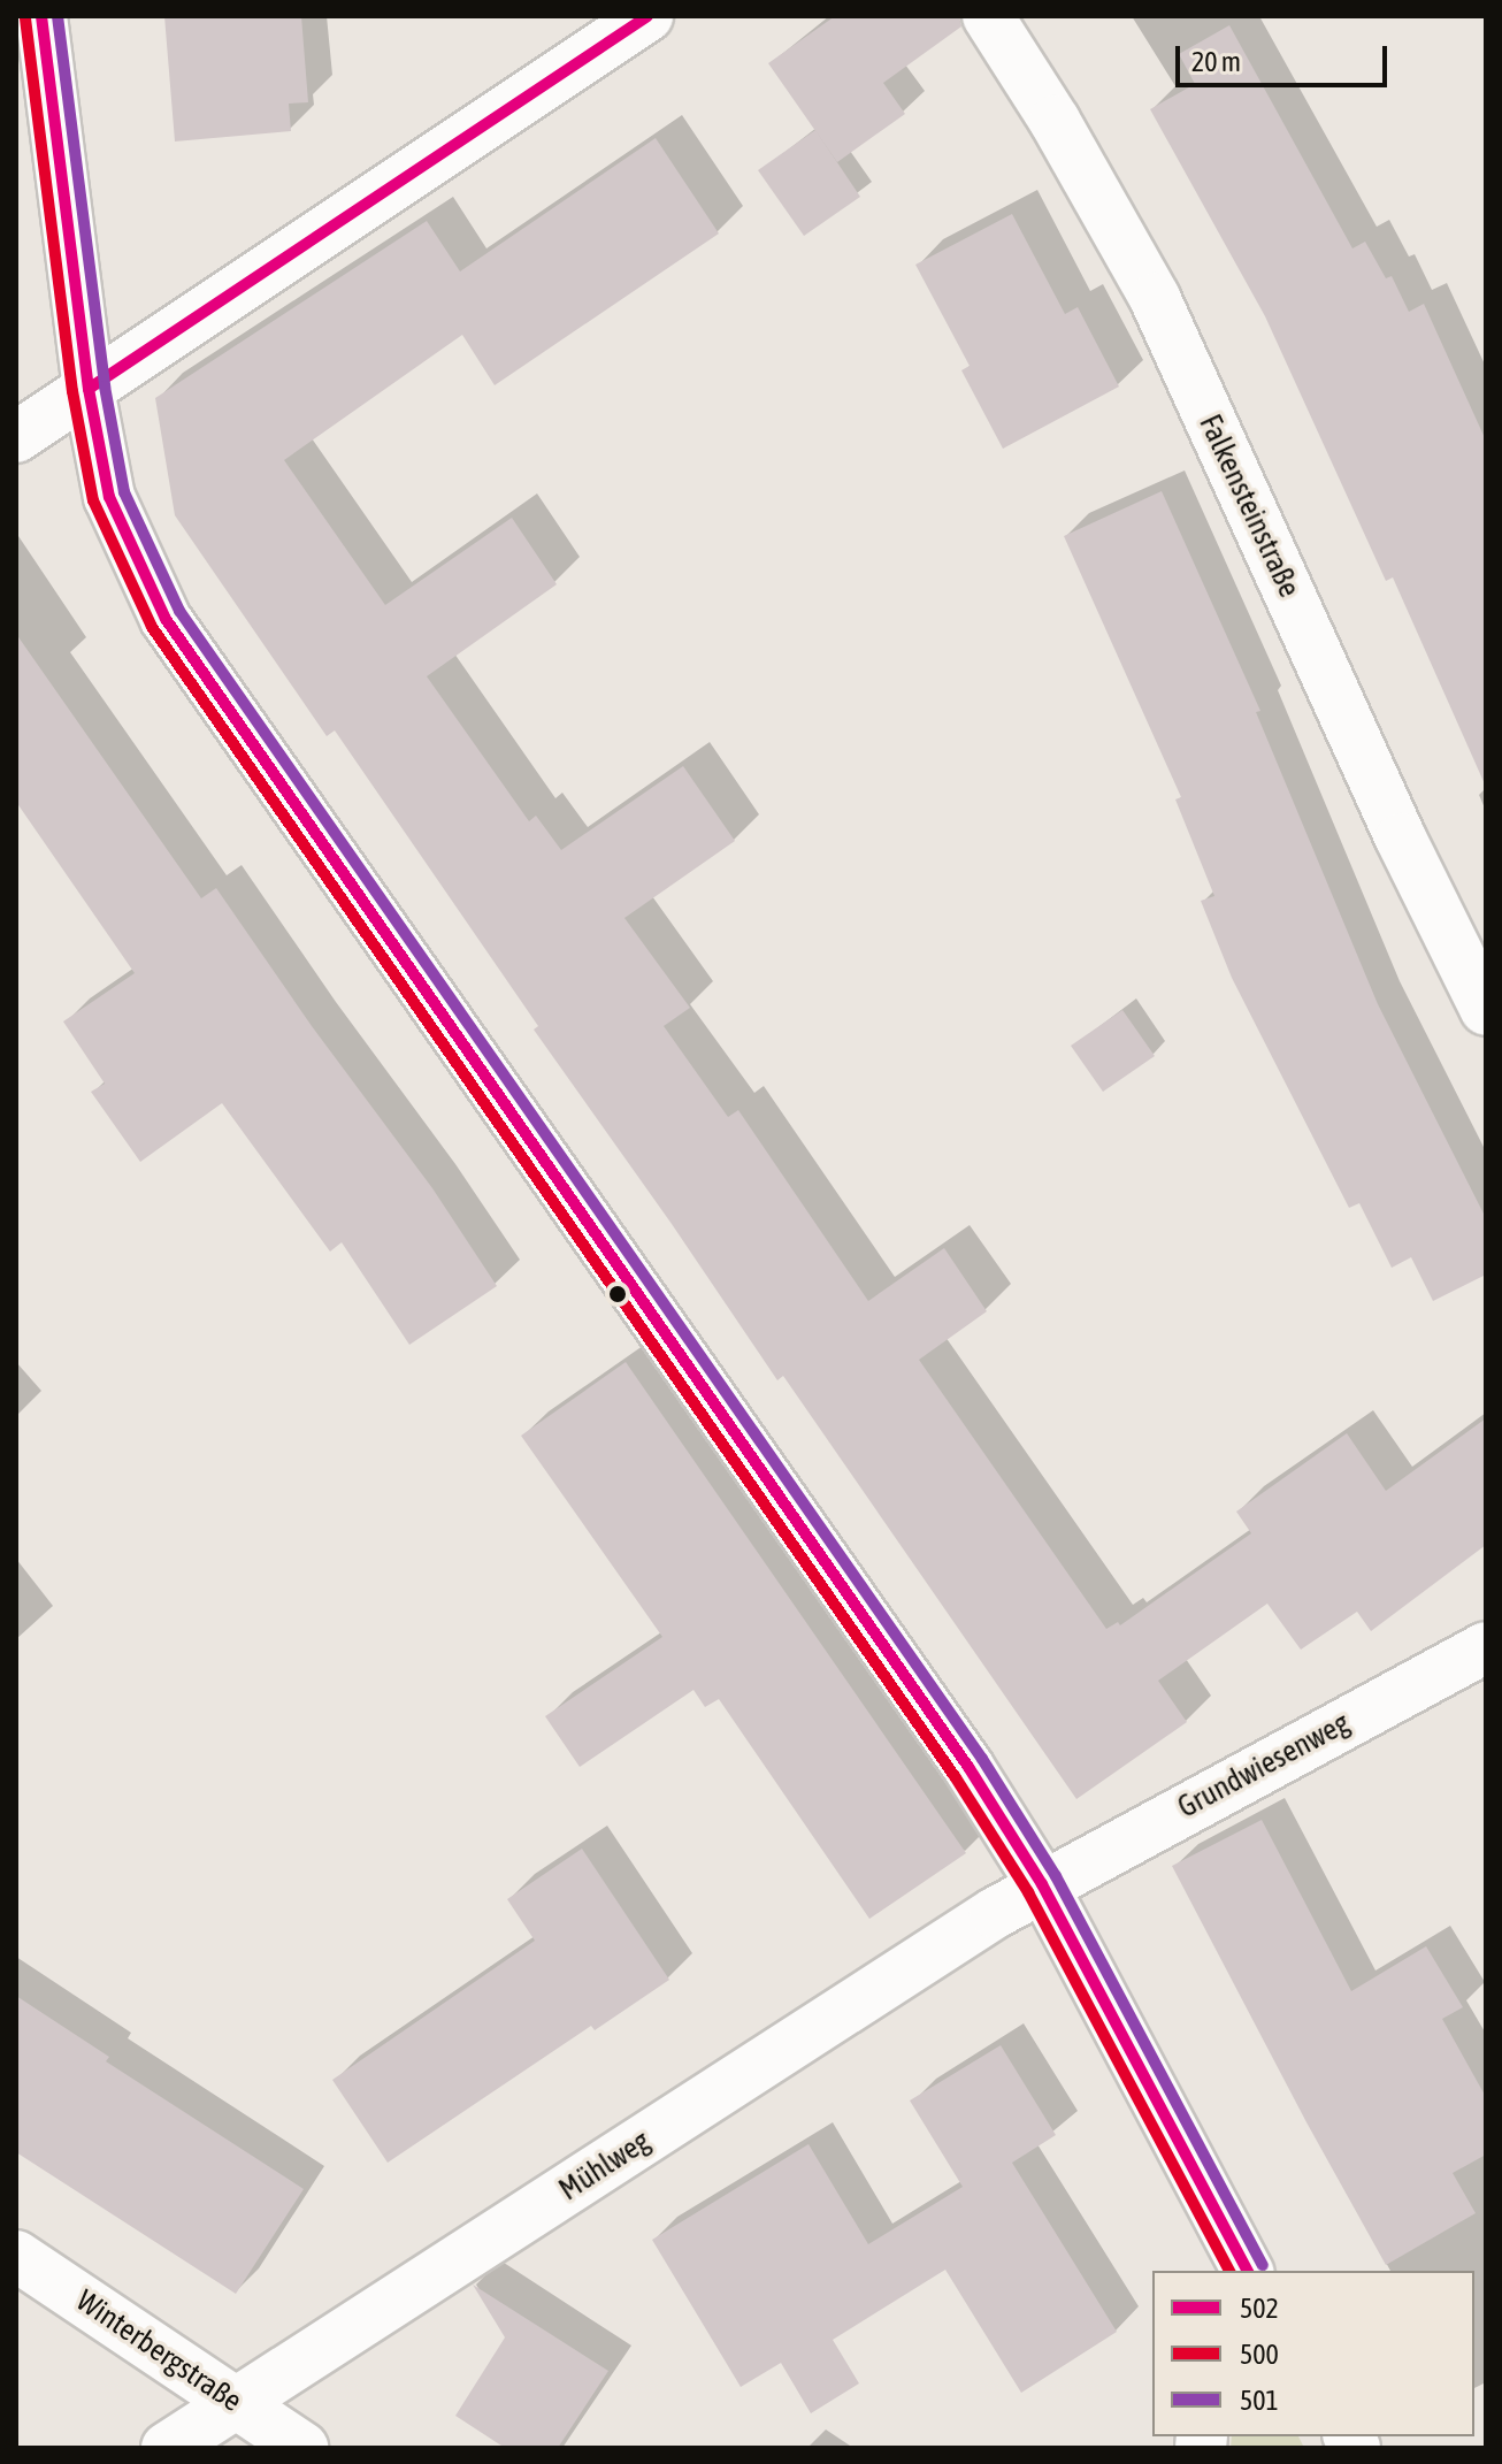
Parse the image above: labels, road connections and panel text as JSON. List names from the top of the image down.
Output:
{
  "streets": {
    "street": [
      "Falkensteinstraße",
      "Grundwiesenweg",
      "Mühlweg",
      "Winterbergstraße"
    ]
  },
  "crossings": [
    ["Grundwiesenweg", "Mühlweg"],
    ["Mühlweg", "Winterbergstraße"]
  ],
  "lines": ["transit line 502", "transit line 501", "transit line 500"],
  "legend": ["502", "500", "501"],
  "scale_bar": "20 m"
}
